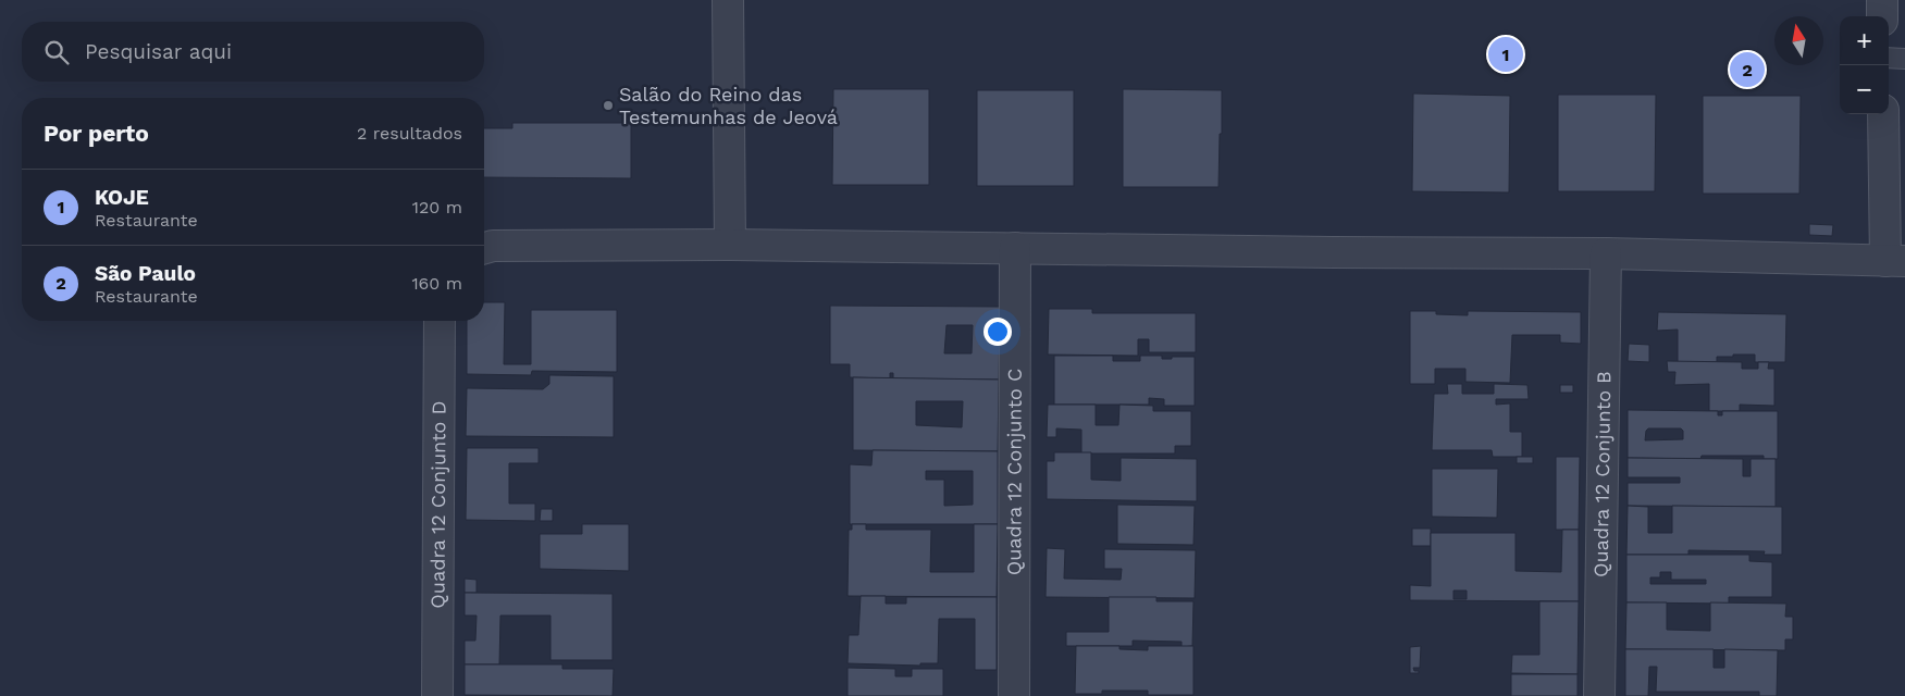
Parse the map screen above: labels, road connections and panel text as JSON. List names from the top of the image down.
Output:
{
  "streets": {
    "street": ["Quadra 12 Conjunto C", "Quadra 12 Conjunto B", "Quadra 12 Conjunto D"]
  },
  "places": ["Salão do Reino das Testemunhas de Jeová"],
  "north": "top",
  "page": {
    "map_buttons": ["+", "−"],
    "search": "Pesquisar aqui",
    "pins": ["1", "2"],
    "heading": ["Por perto", "2 resultados"],
    "list": [
      {
        "mark": "1",
        "name": "KOJE",
        "note": "Restaurante",
        "value": "120 m"
      },
      {
        "mark": "2",
        "name": "São Paulo",
        "note": "Restaurante",
        "value": "160 m"
      }
    ]
  }
}
